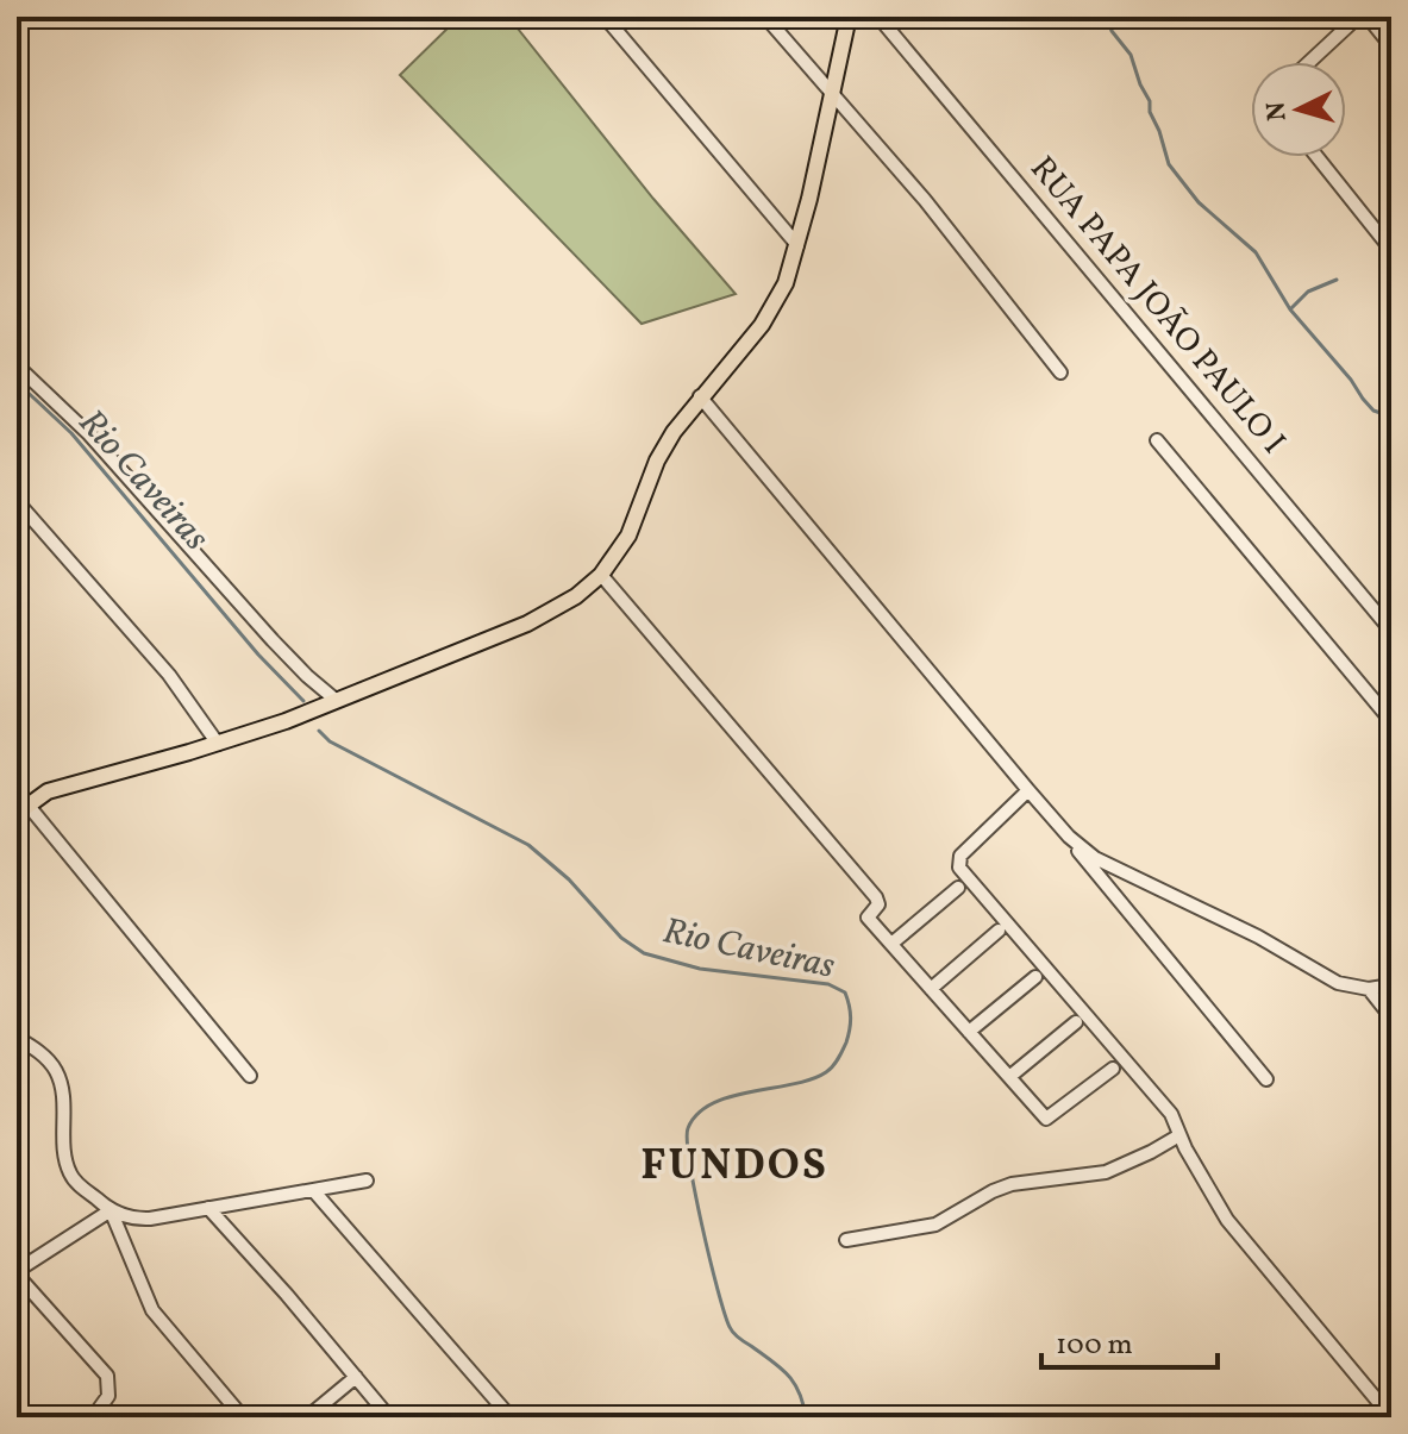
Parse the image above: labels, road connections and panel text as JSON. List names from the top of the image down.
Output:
{
  "streets": {
    "street": ["RUA PAPA JOÃO PAULO I"]
  },
  "districts": ["FUNDOS"],
  "water": ["Rio Caveiras"],
  "scale_bar": "100 m",
  "north": "left"
}
